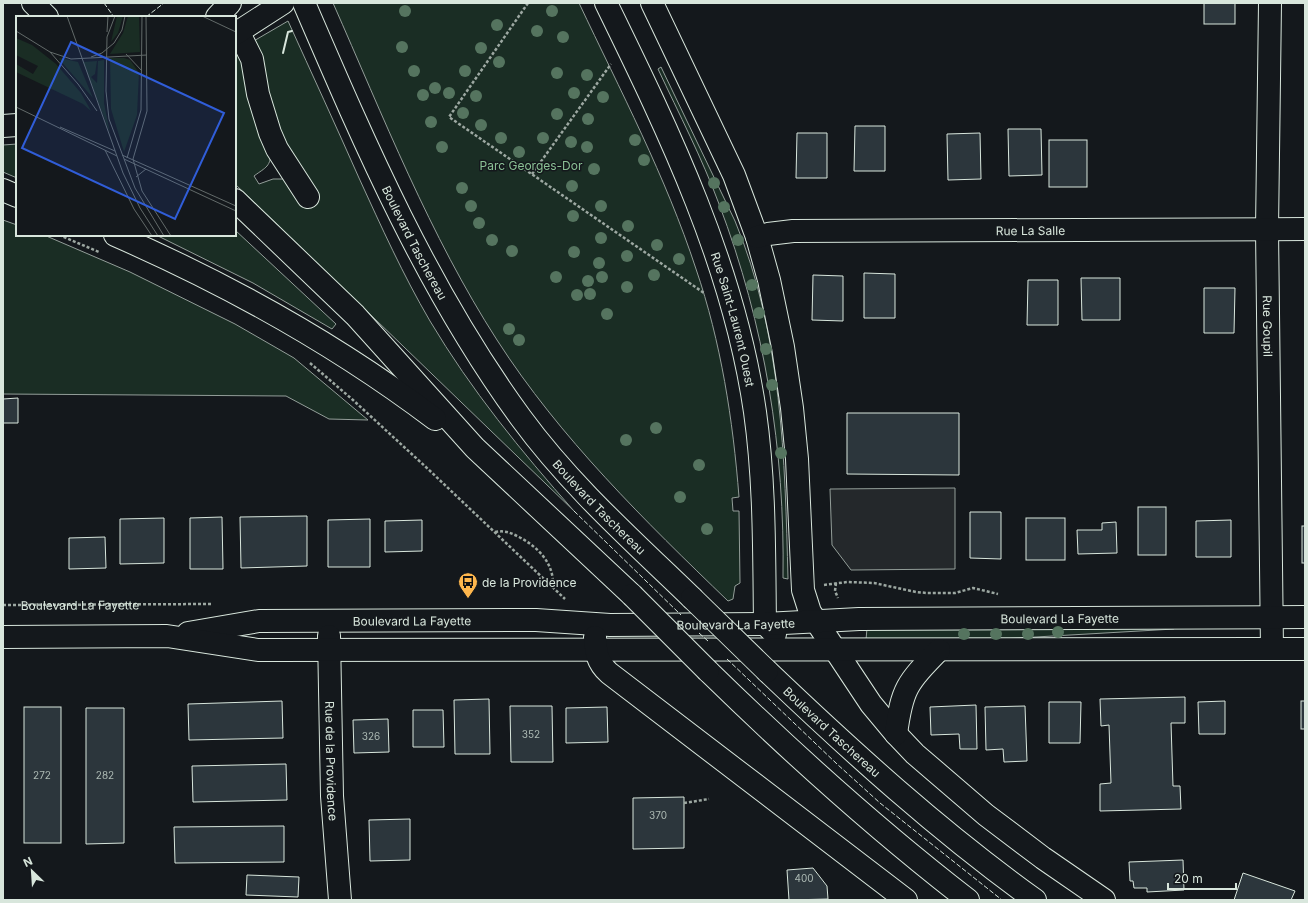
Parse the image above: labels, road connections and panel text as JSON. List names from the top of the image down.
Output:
{
  "streets": {
    "main road": [
      "Rue La Salle",
      "Boulevard Taschereau",
      "Rue Saint-Laurent Ouest",
      "Rue Goupil",
      "Boulevard La Fayette",
      "Rue de la Providence"
    ]
  },
  "crossings": [
    ["Rue La Salle", "Rue Goupil"],
    ["Rue Saint-Laurent Ouest", "Boulevard La Fayette"],
    ["Rue Goupil", "Boulevard La Fayette"],
    ["Boulevard La Fayette", "Rue de la Providence"]
  ],
  "parks": ["Parc Georges-Dor"],
  "places": {
    "bus stop": ["de la Providence"]
  },
  "house_numbers": [
    "352",
    "326",
    "272",
    "282",
    "370",
    "400"
  ],
  "scale_bar": "20 m",
  "north": "top left"
}
